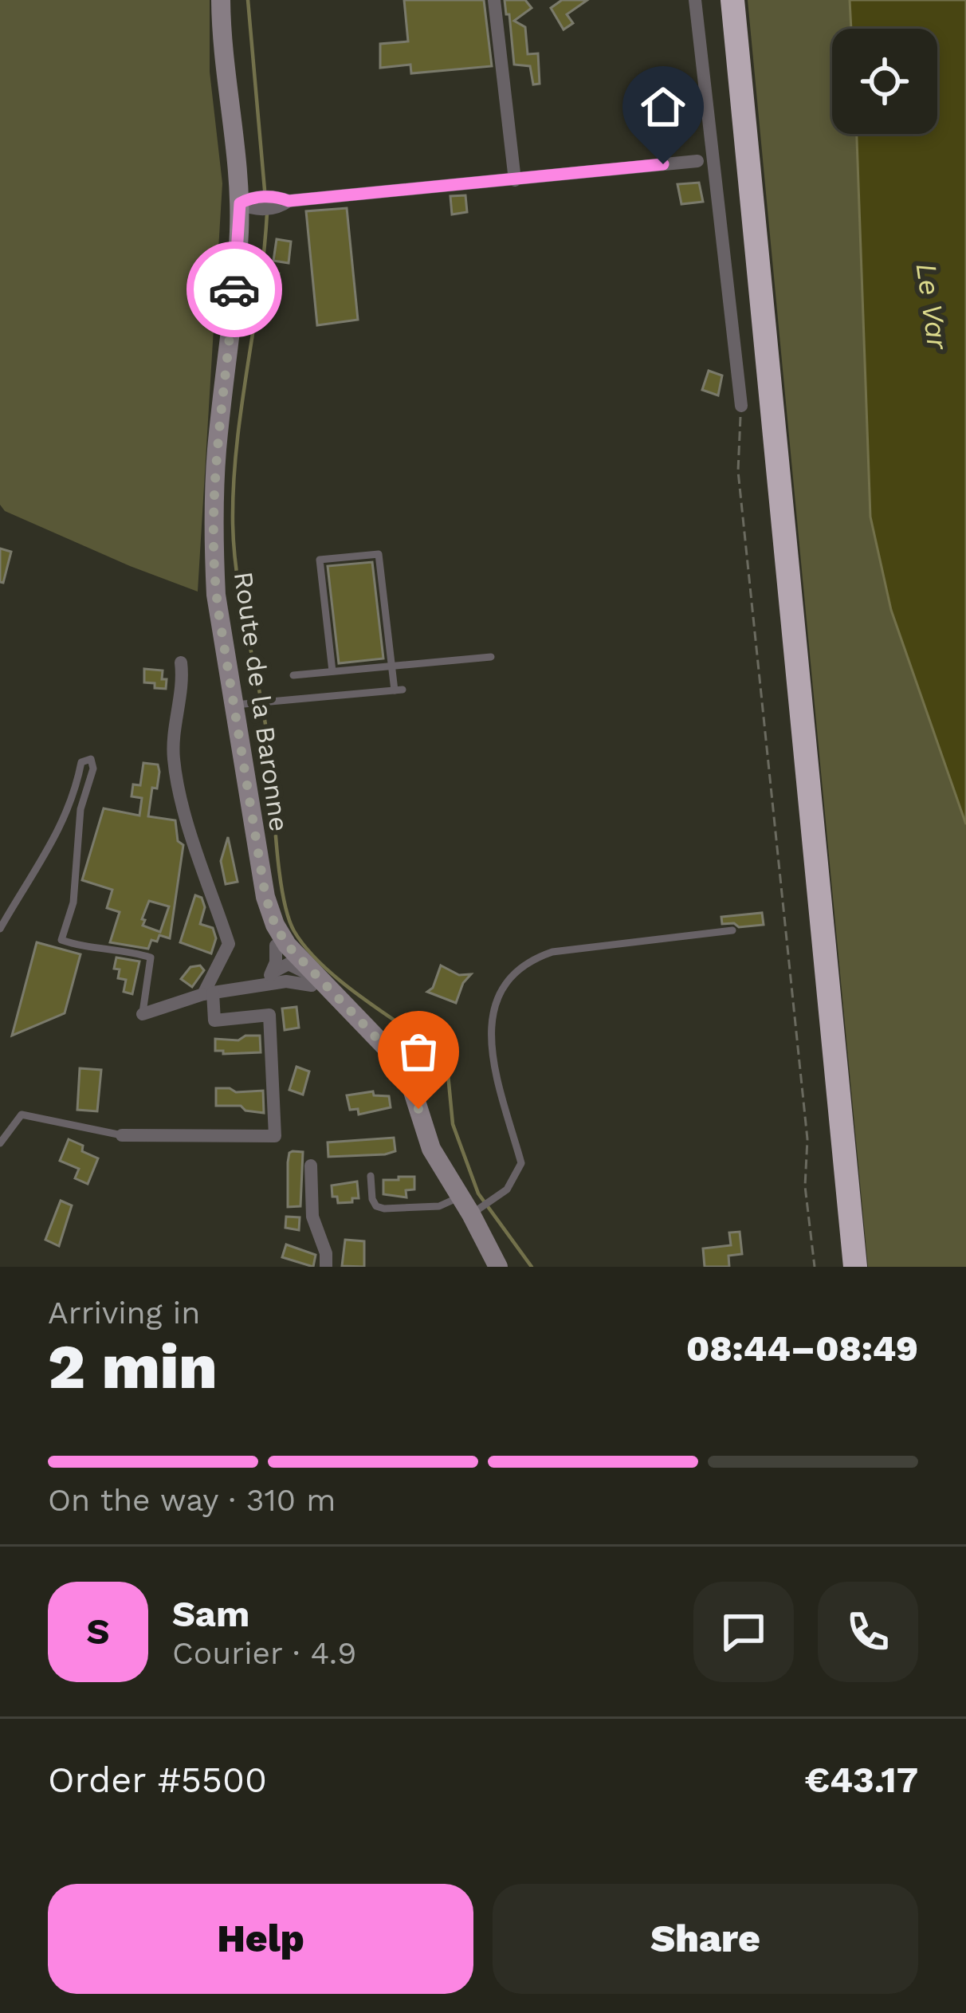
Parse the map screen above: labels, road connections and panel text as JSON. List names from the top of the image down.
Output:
{
  "streets": {
    "main road": ["Route de la Baronne"]
  },
  "water": ["Le Var"],
  "page": {
    "heading": ["2 min", "Arriving in", "08:44–08:49"],
    "panel": [
      "Sam",
      "Courier · 4.9",
      "Order #5500",
      "€43.17"
    ],
    "bar": "On the way · 310 m",
    "round": "S",
    "buttons": ["Help", "Share"]
  }
}
